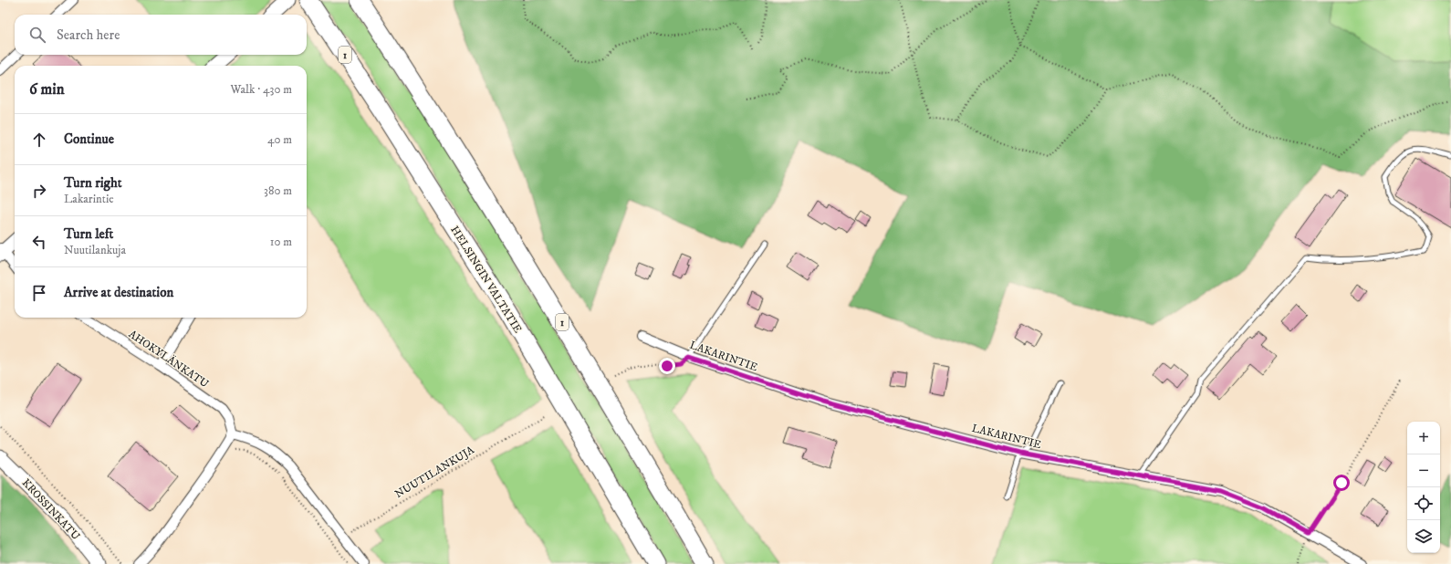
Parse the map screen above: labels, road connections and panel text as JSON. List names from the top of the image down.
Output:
{
  "streets": {
    "highway": ["1", "HELSINGIN VALTATIE"],
    "street": ["LAKARINTIE", "AHOKYLÄNKATU", "KROSSINKATU"],
    "path": ["NUUTILANKUJA"]
  },
  "page": {
    "search": "Search here",
    "heading": ["6 min", "Walk · 430 m"],
    "list": [
      ["Continue", "40 m"],
      ["Turn right", "Lakarintie", "380 m"],
      ["Turn left", "Nuutilankuja", "10 m"],
      "Arrive at destination"
    ],
    "map_buttons": ["+", "−"]
  }
}
